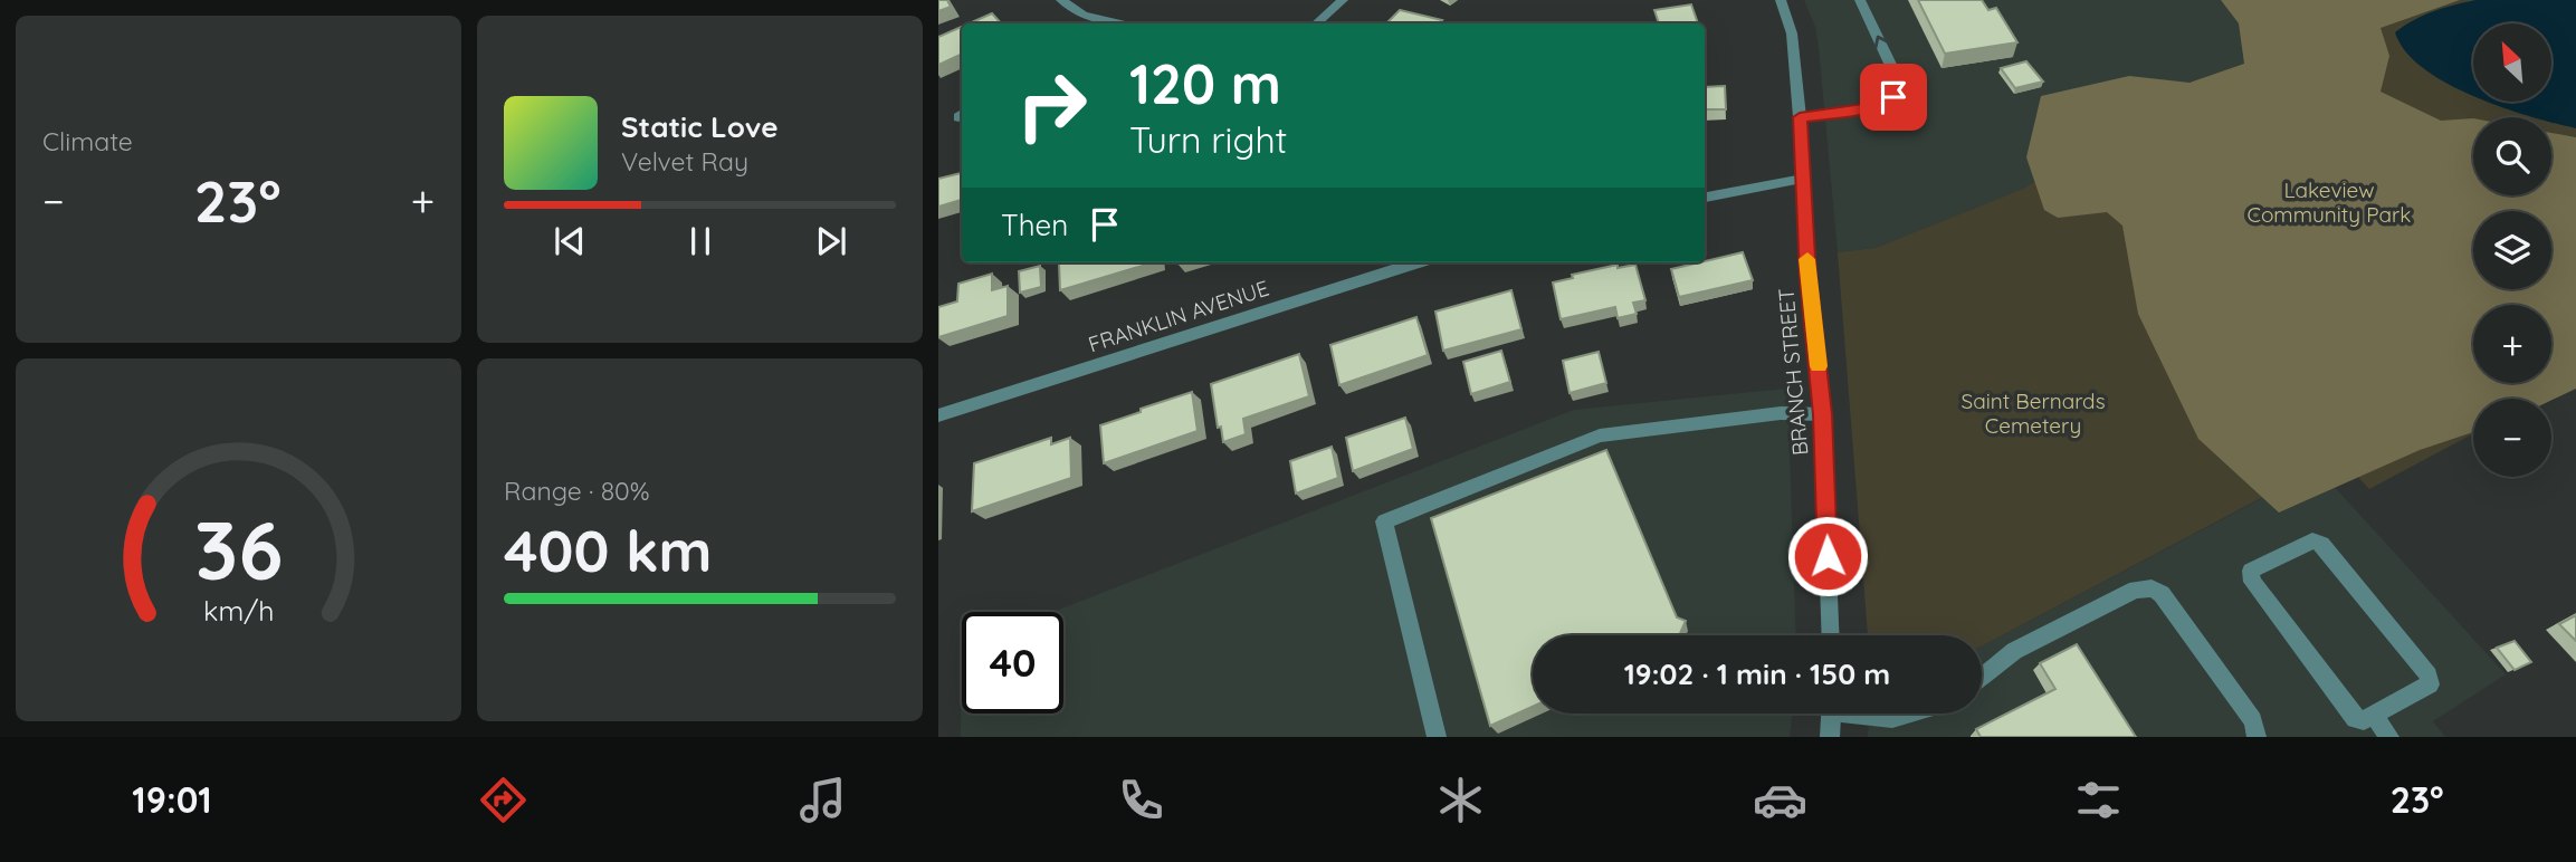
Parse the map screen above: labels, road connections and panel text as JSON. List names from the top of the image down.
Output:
{
  "streets": {
    "street": ["FRANKLIN AVENUE", "BRANCH STREET"]
  },
  "parks": ["Lakeview Community Park", "Saint Bernards Cemetery"],
  "north": "top left",
  "page": {
    "tile": [
      "Climate",
      ["Range · 80%", "400 km"]
    ],
    "map_buttons": ["+", "−"],
    "turn": ["120 m", "Turn right"],
    "song": ["Static Love", "Velvet Ray"],
    "heat": ["−", "23°", "+"],
    "then": "Then",
    "limit": "40",
    "trip": "19:02 · 1 min · 150 m",
    "tabs": ["19:01", "23°"],
    "gauge": ["36", "km/h"]
  }
}
